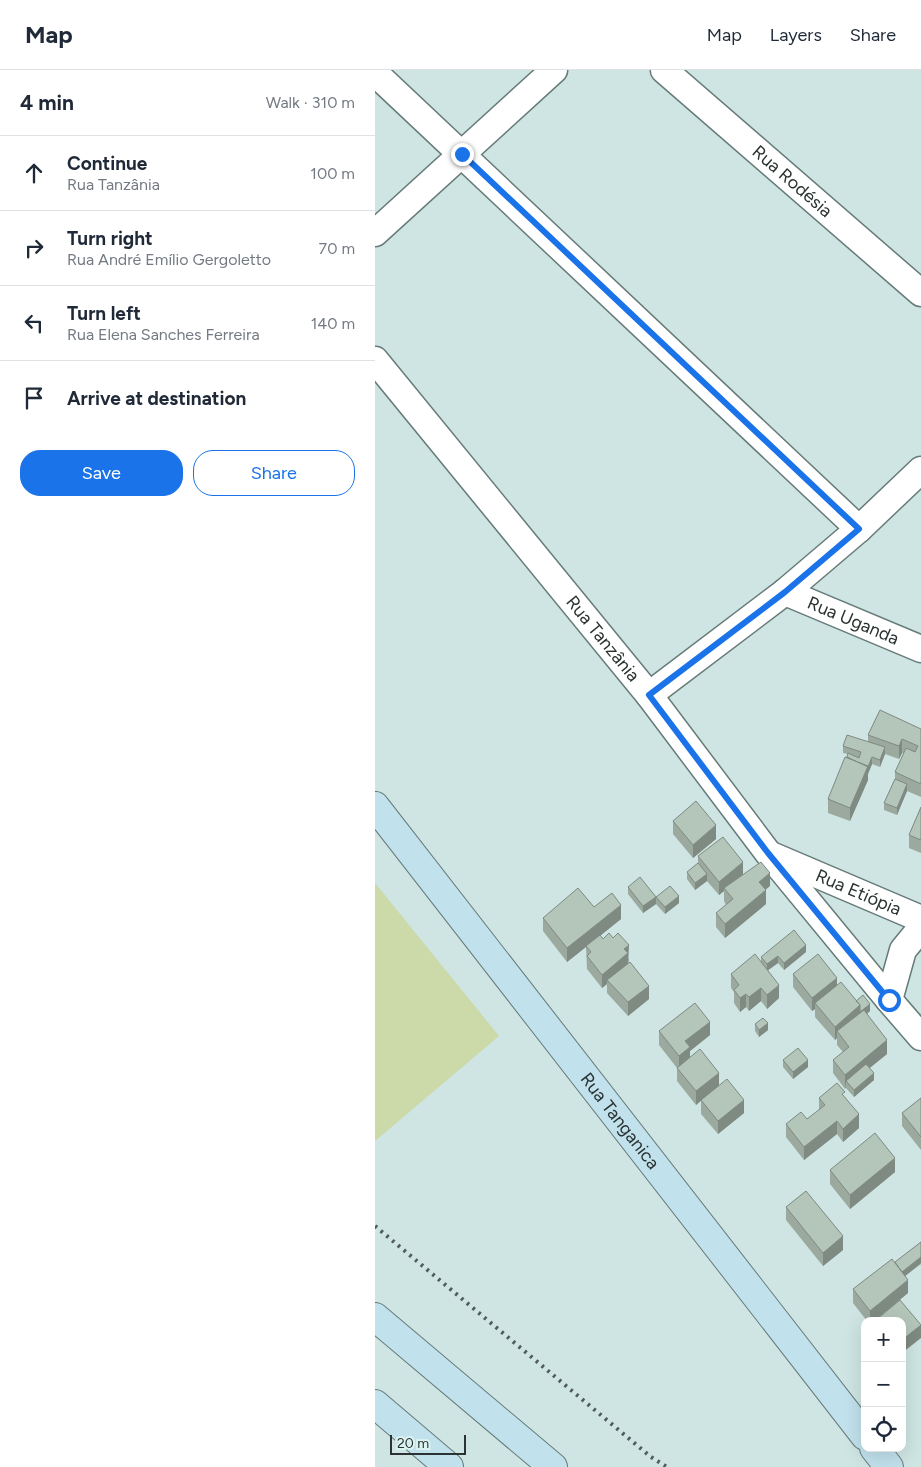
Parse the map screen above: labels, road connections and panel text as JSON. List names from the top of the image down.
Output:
{
  "streets": {
    "street": [
      "Rua Rodésia",
      "Rua Uganda",
      "Rua Tanzânia",
      "Rua Etiópia",
      "Rua Tanganica"
    ]
  },
  "crossings": [
    ["Rua Tanzânia", "Rua Etiópia"]
  ],
  "scale_bar": "20 m",
  "page": {
    "header": "Map",
    "nav": ["Map", "Layers", "Share"],
    "heading": ["4 min", "Walk · 310 m"],
    "list": [
      ["Continue", "Rua Tanzânia", "100 m"],
      ["Turn right", "Rua André Emílio Gergoletto", "70 m"],
      ["Turn left", "Rua Elena Sanches Ferreira", "140 m"],
      "Arrive at destination"
    ],
    "buttons": ["Save", "Share"],
    "map_buttons": ["+", "−"],
    "scale": "20 m"
  }
}
